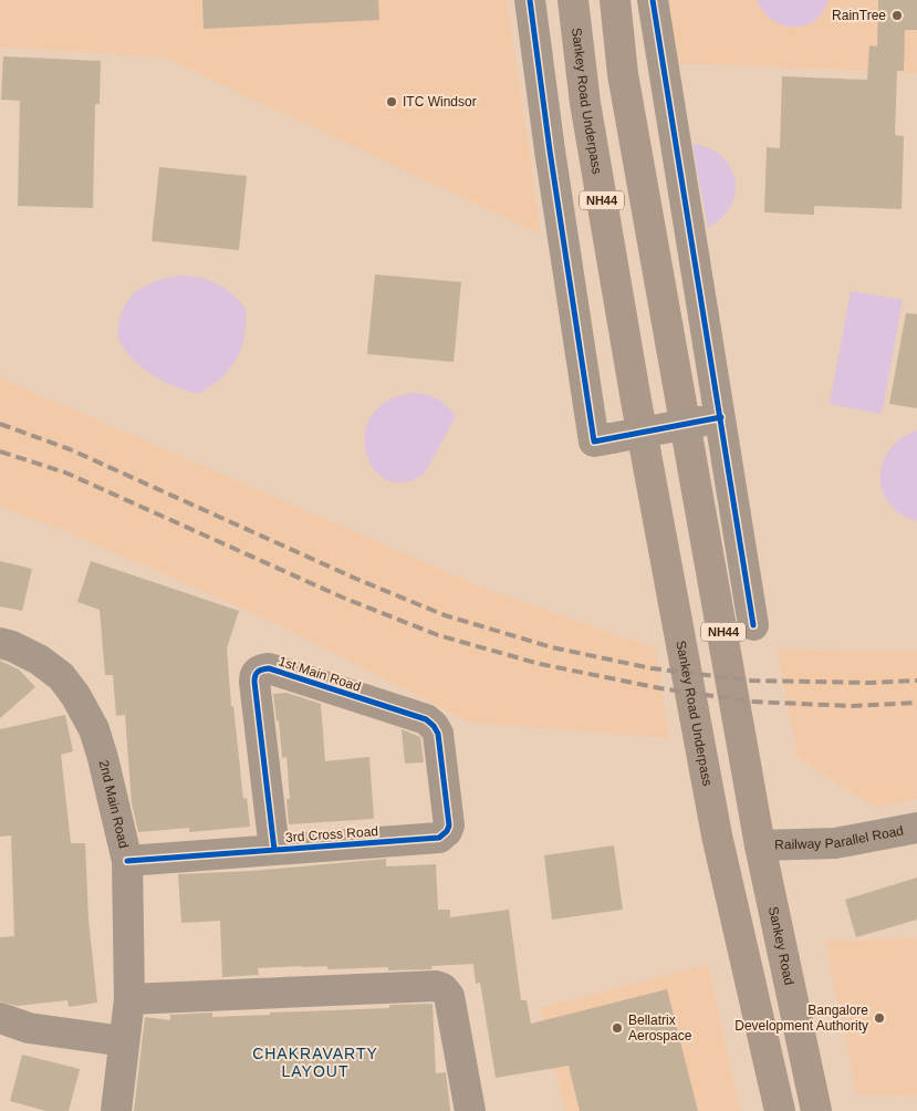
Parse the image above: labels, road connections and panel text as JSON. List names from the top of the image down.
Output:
{
  "streets": {
    "main road": ["Sankey Road Underpass", "NH44", "Sankey Road"],
    "street": [
      "1st Main Road",
      "2nd Main Road",
      "3rd Cross Road",
      "Railway Parallel Road"
    ]
  },
  "crossings": [
    ["NH44", "Railway Parallel Road"],
    ["NH44", "Sankey Road"],
    ["1st Main Road", "3rd Cross Road"],
    ["2nd Main Road", "3rd Cross Road"],
    ["Railway Parallel Road", "Sankey Road"]
  ],
  "districts": ["CHAKRAVARTY LAYOUT"],
  "places": [
    "RainTree",
    "ITC Windsor",
    "Bangalore Development Authority",
    "Bellatrix Aerospace"
  ]
}
